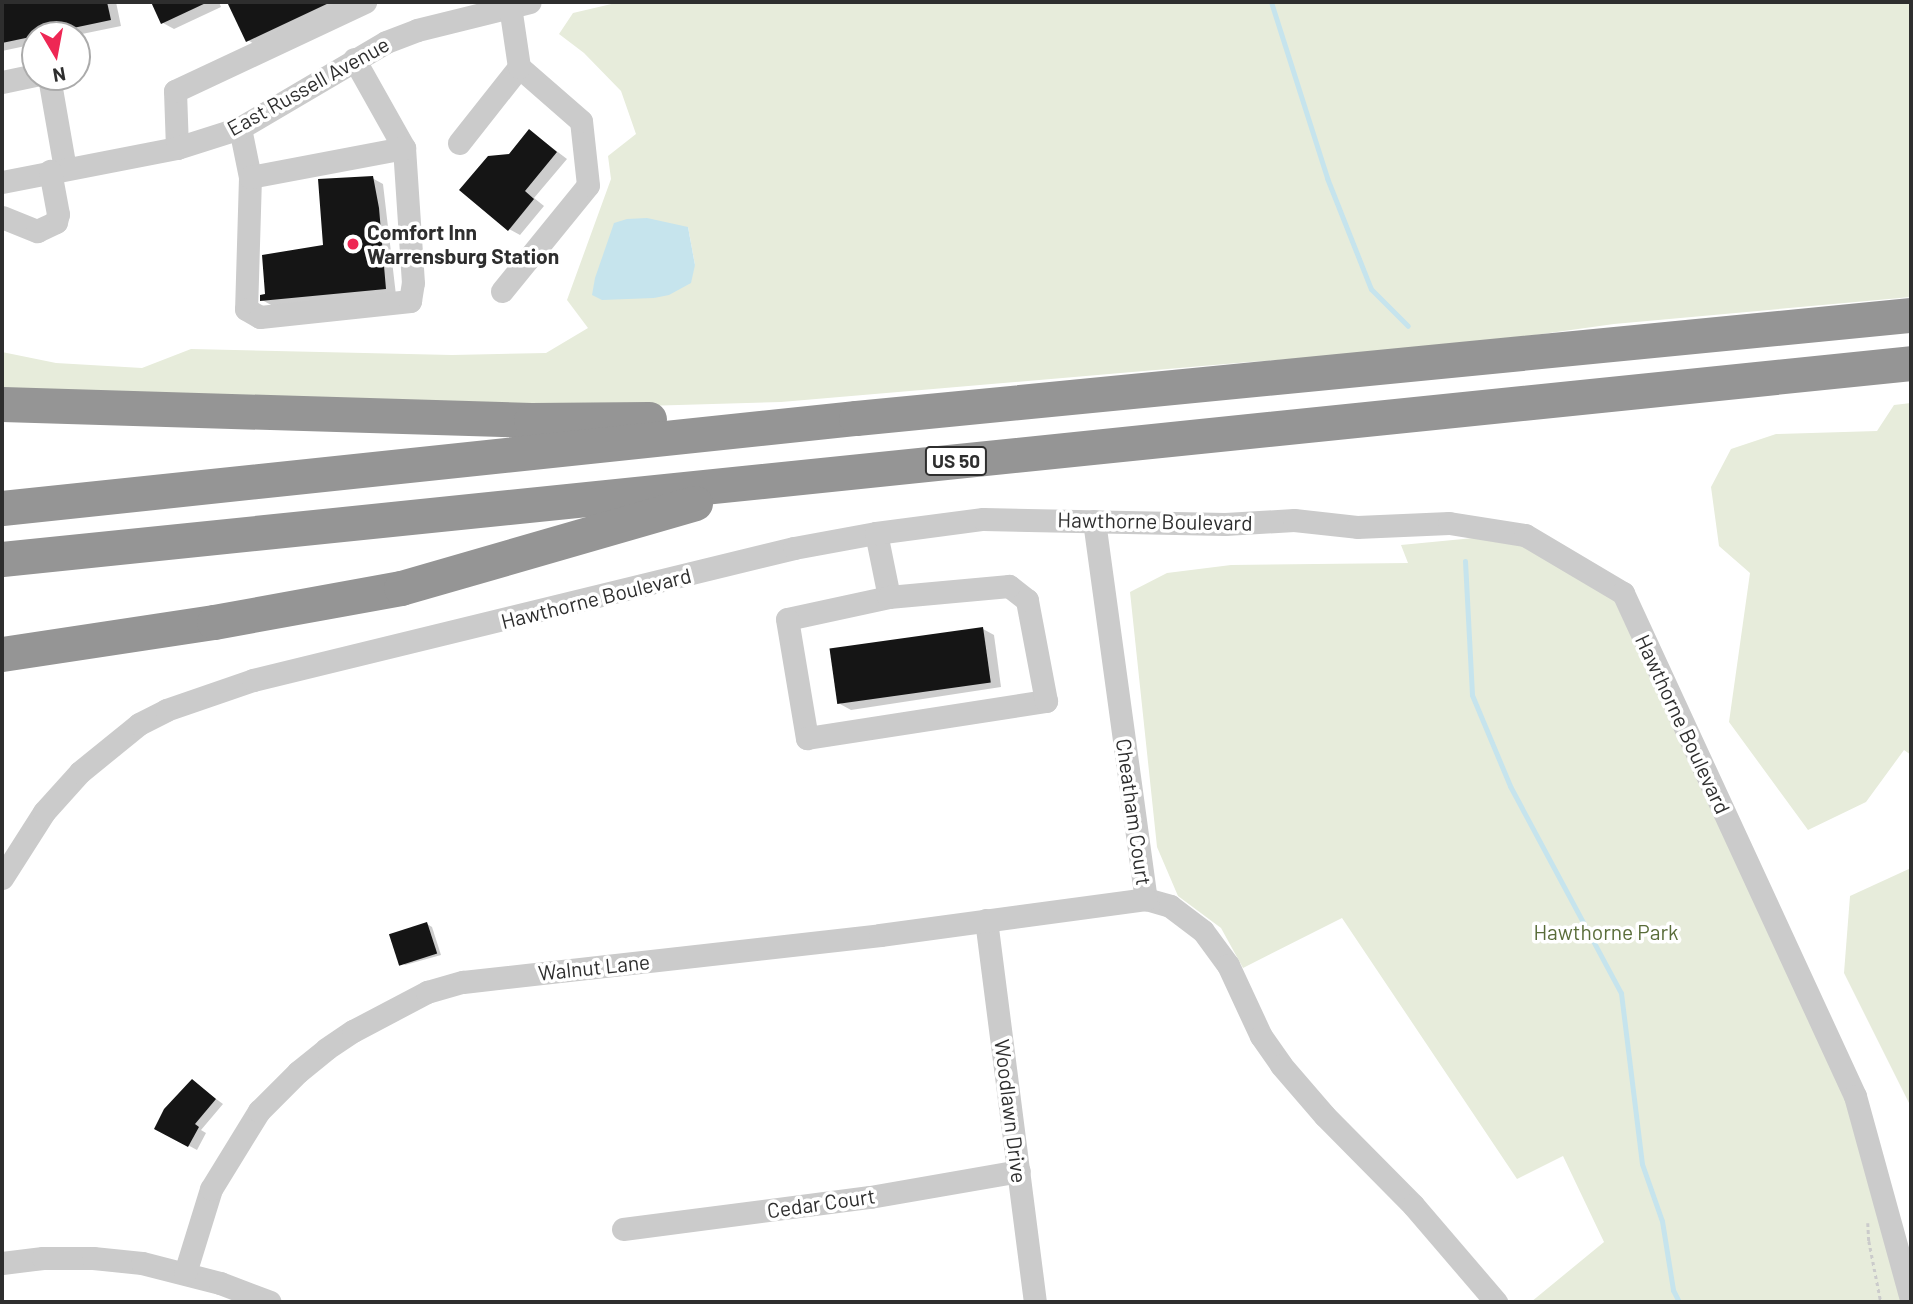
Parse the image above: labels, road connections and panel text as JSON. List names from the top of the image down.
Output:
{
  "streets": {
    "highway": ["US 50"],
    "street": [
      "East Russell Avenue",
      "Hawthorne Boulevard",
      "Cheatham Court",
      "Walnut Lane",
      "Woodlawn Drive",
      "Cedar Court"
    ]
  },
  "crossings": [
    ["Hawthorne Boulevard", "Cheatham Court"],
    ["Cheatham Court", "Walnut Lane"],
    ["Walnut Lane", "Woodlawn Drive"],
    ["Woodlawn Drive", "Cedar Court"]
  ],
  "parks": ["Hawthorne Park"],
  "places": ["Comfort Inn Warrensburg Station"],
  "north": "bottom"
}
